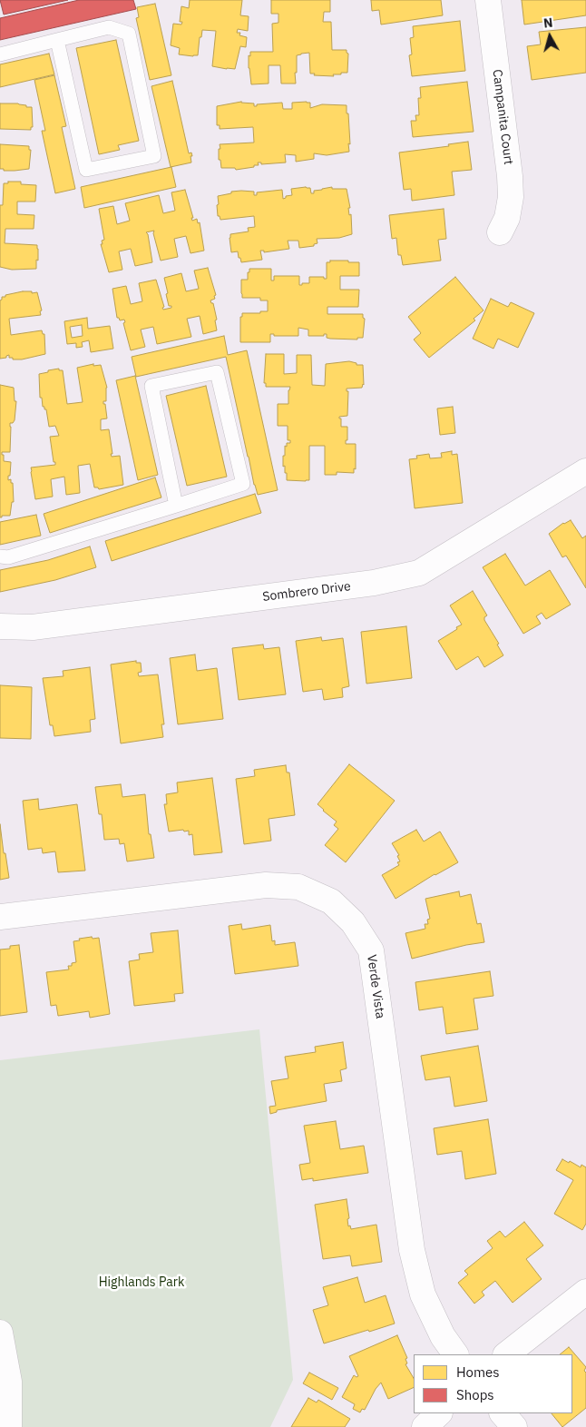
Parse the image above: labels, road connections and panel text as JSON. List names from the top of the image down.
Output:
{
  "streets": {
    "street": ["Campanita Court", "Sombrero Drive", "Verde Vista"]
  },
  "parks": ["Highlands Park"],
  "legend": ["Homes", "Shops"],
  "north": "top"
}
